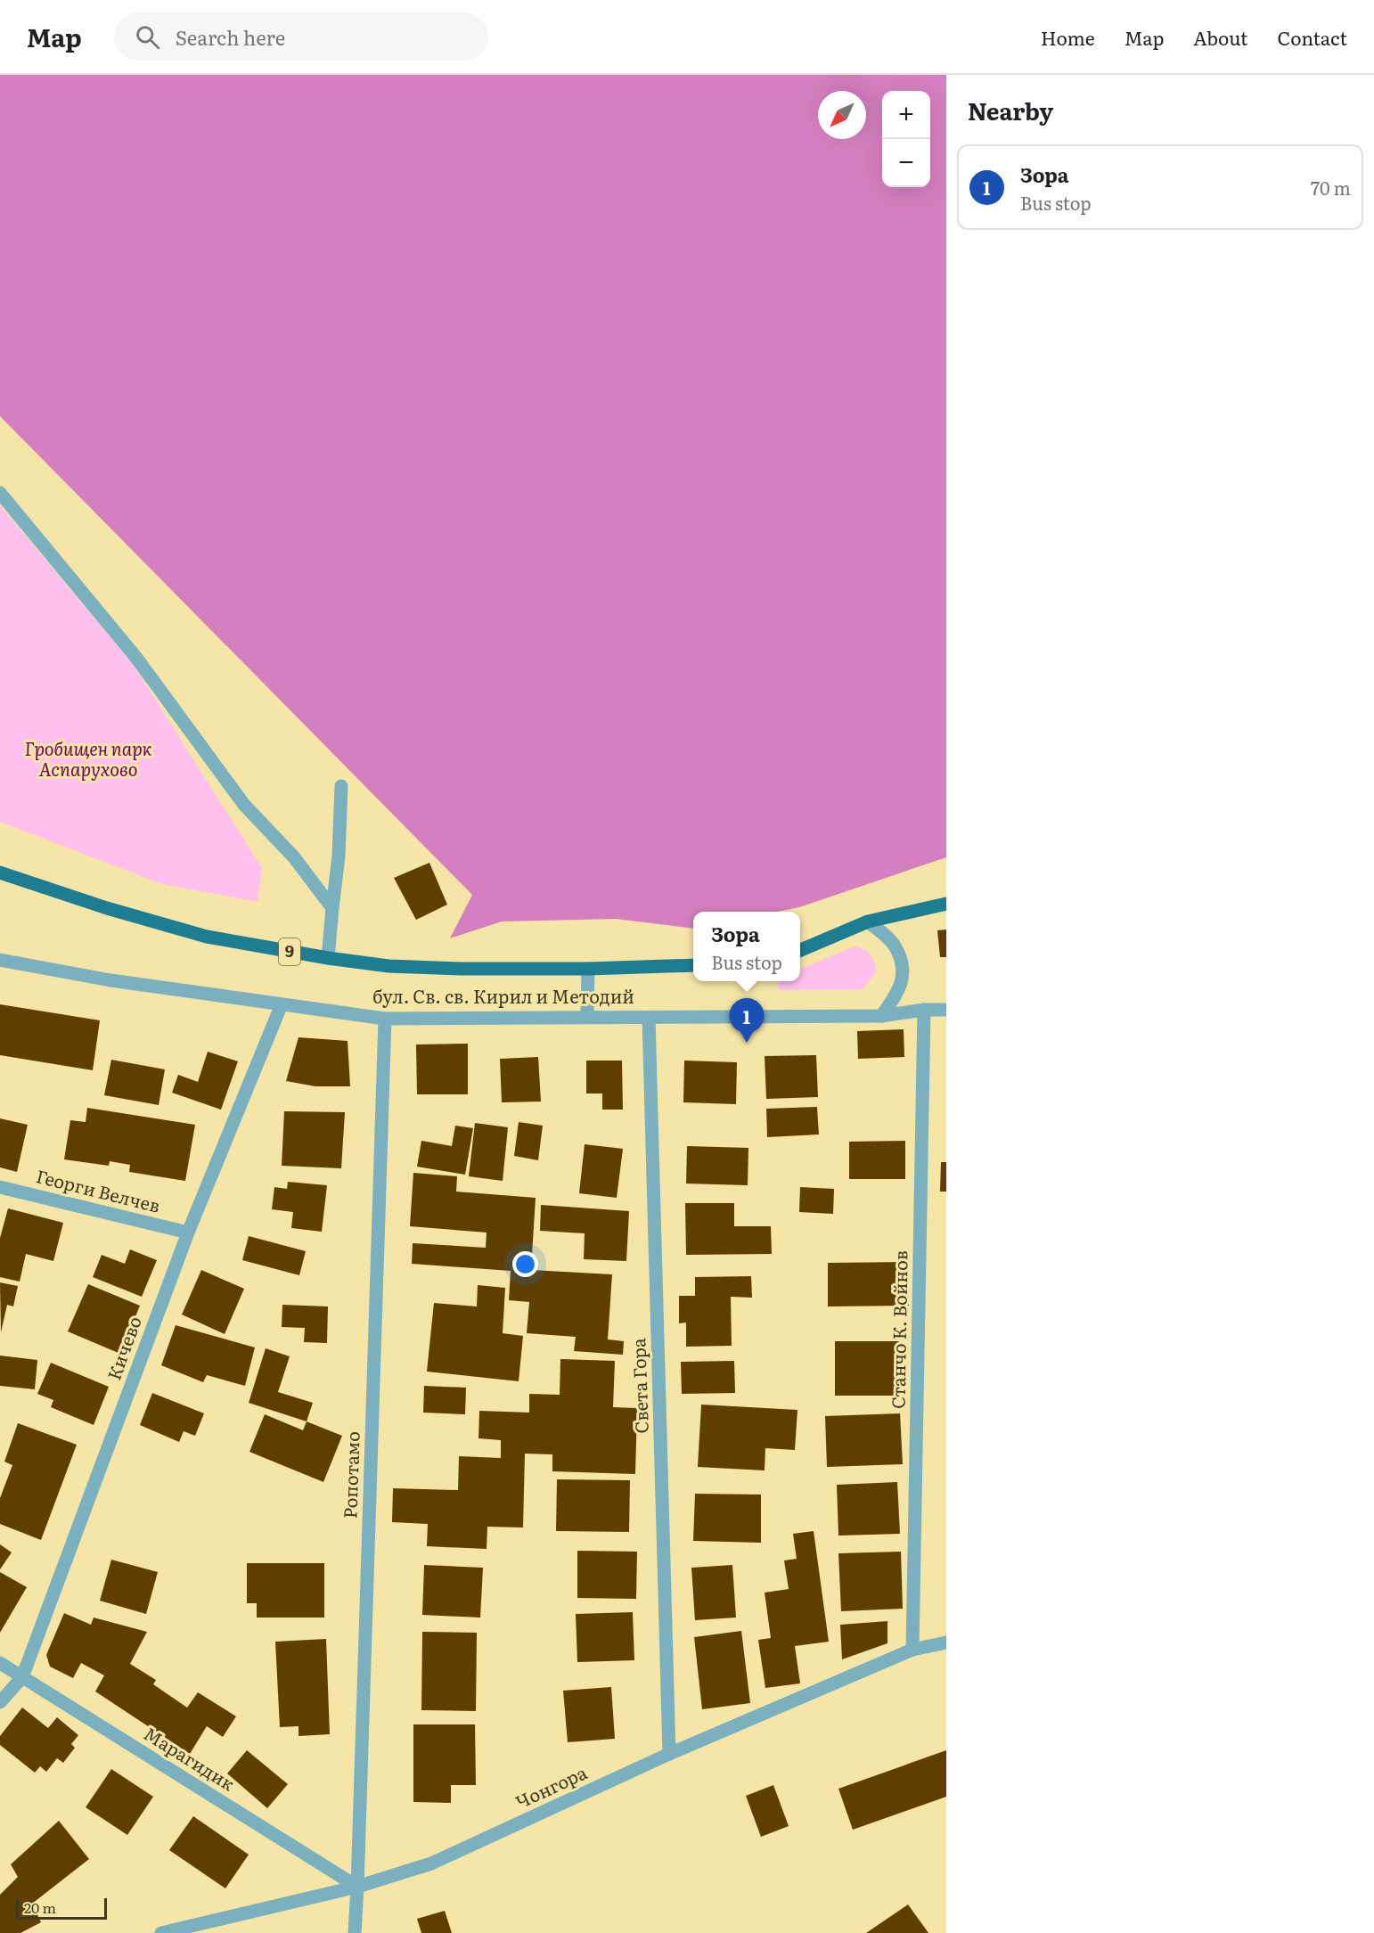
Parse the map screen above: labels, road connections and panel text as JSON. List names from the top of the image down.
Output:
{
  "streets": {
    "main road": ["9", "бул. Св. св. Кирил и Методий"],
    "street": [
      "Георги Велчев",
      "Станчо К. Войнов",
      "Кичево",
      "Света Гора",
      "Ропотамо",
      "Марагидик",
      "Чонгора"
    ]
  },
  "crossings": [
    ["бул. Св. св. Кирил и Методий", "Станчо К. Войнов"],
    ["бул. Св. св. Кирил и Методий", "Кичево"],
    ["бул. Св. св. Кирил и Методий", "Света Гора"],
    ["бул. Св. св. Кирил и Методий", "Ропотамо"],
    ["Георги Велчев", "Кичево"],
    ["Станчо К. Войнов", "Чонгора"],
    ["Кичево", "Марагидик"],
    ["Света Гора", "Чонгора"],
    ["Ропотамо", "Марагидик"],
    ["Ропотамо", "Чонгора"],
    ["Марагидик", "Чонгора"]
  ],
  "parks": ["Гробищен парк Аспарухово"],
  "scale_bar": "20 m",
  "north": "bottom left",
  "page": {
    "header": "Map",
    "search": "Search here",
    "nav": [
      "Home",
      "Map",
      "About",
      "Contact"
    ],
    "heading": "Nearby",
    "map_buttons": ["+", "−"],
    "list": [
      {
        "mark": "1",
        "name": "Зора",
        "note": "Bus stop",
        "value": "70 m"
      }
    ],
    "popup": ["Зора", "Bus stop"],
    "pins": "1",
    "scale": "20 m"
  }
}
